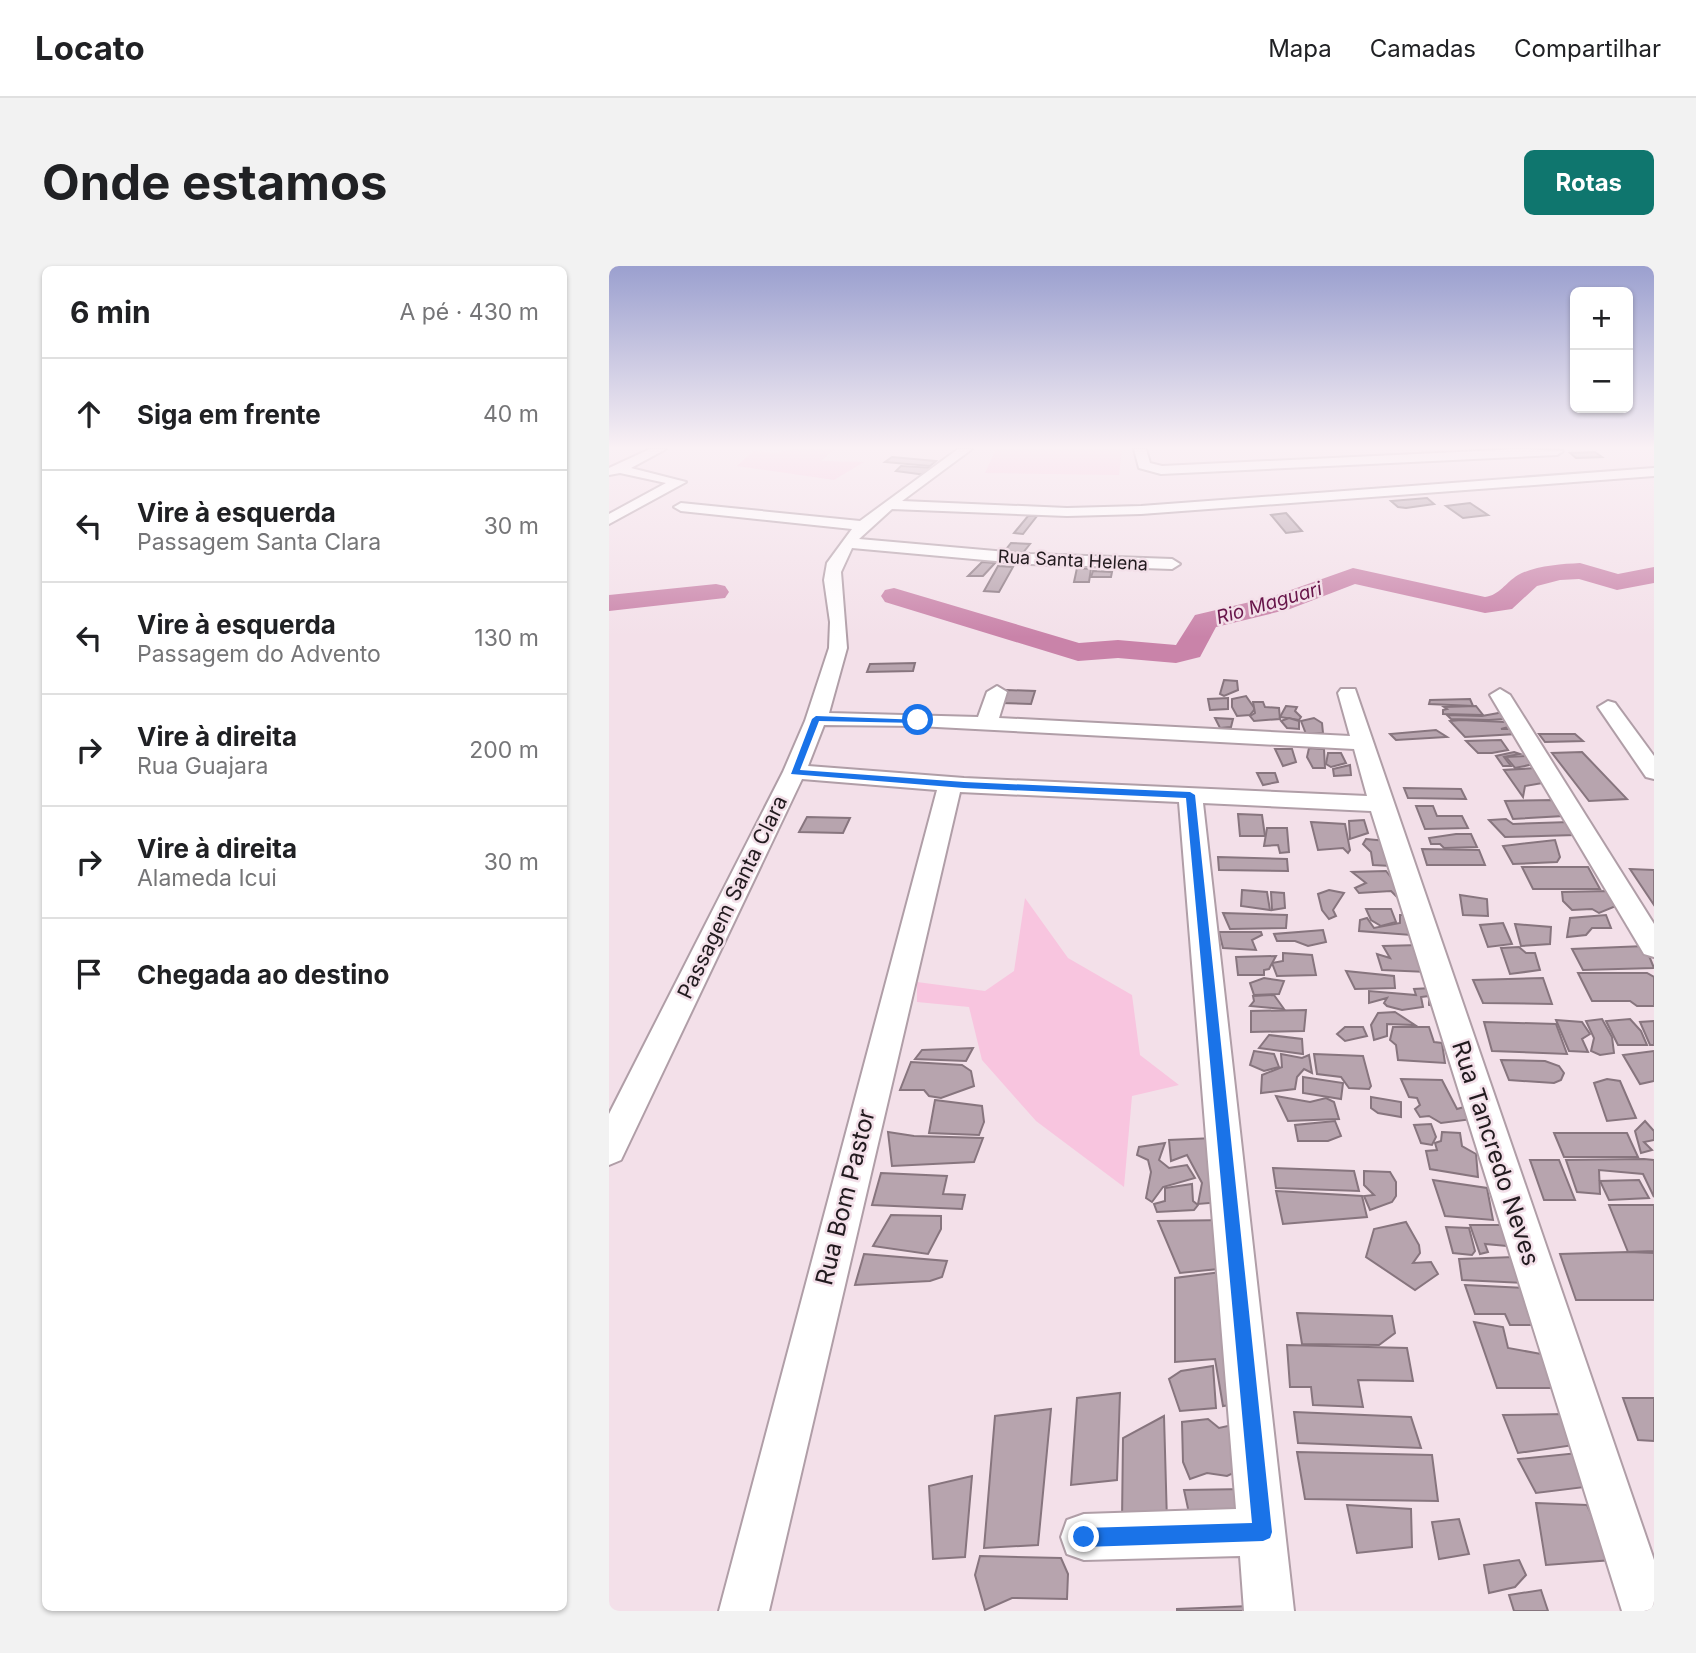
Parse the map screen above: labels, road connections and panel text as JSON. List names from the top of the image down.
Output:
{
  "streets": {
    "street": [
      "Rua Santa Helena",
      "Passagem Santa Clara",
      "Rua Tancredo Neves",
      "Rua Bom Pastor"
    ]
  },
  "crossings": [
    ["Rua Santa Helena", "Passagem Santa Clara"]
  ],
  "water": ["Rio Maguari"],
  "page": {
    "header": "Locato",
    "nav": ["Mapa", "Camadas", "Compartilhar"],
    "buttons": "Rotas",
    "title": "Onde estamos",
    "heading": ["6 min", "A pé · 430 m"],
    "map_buttons": ["+", "−"],
    "list": [
      ["Siga em frente", "40 m"],
      ["Vire à esquerda", "Passagem Santa Clara", "30 m"],
      ["Vire à esquerda", "Passagem do Advento", "130 m"],
      ["Vire à direita", "Rua Guajara", "200 m"],
      ["Vire à direita", "Alameda Icui", "30 m"],
      "Chegada ao destino"
    ]
  }
}
